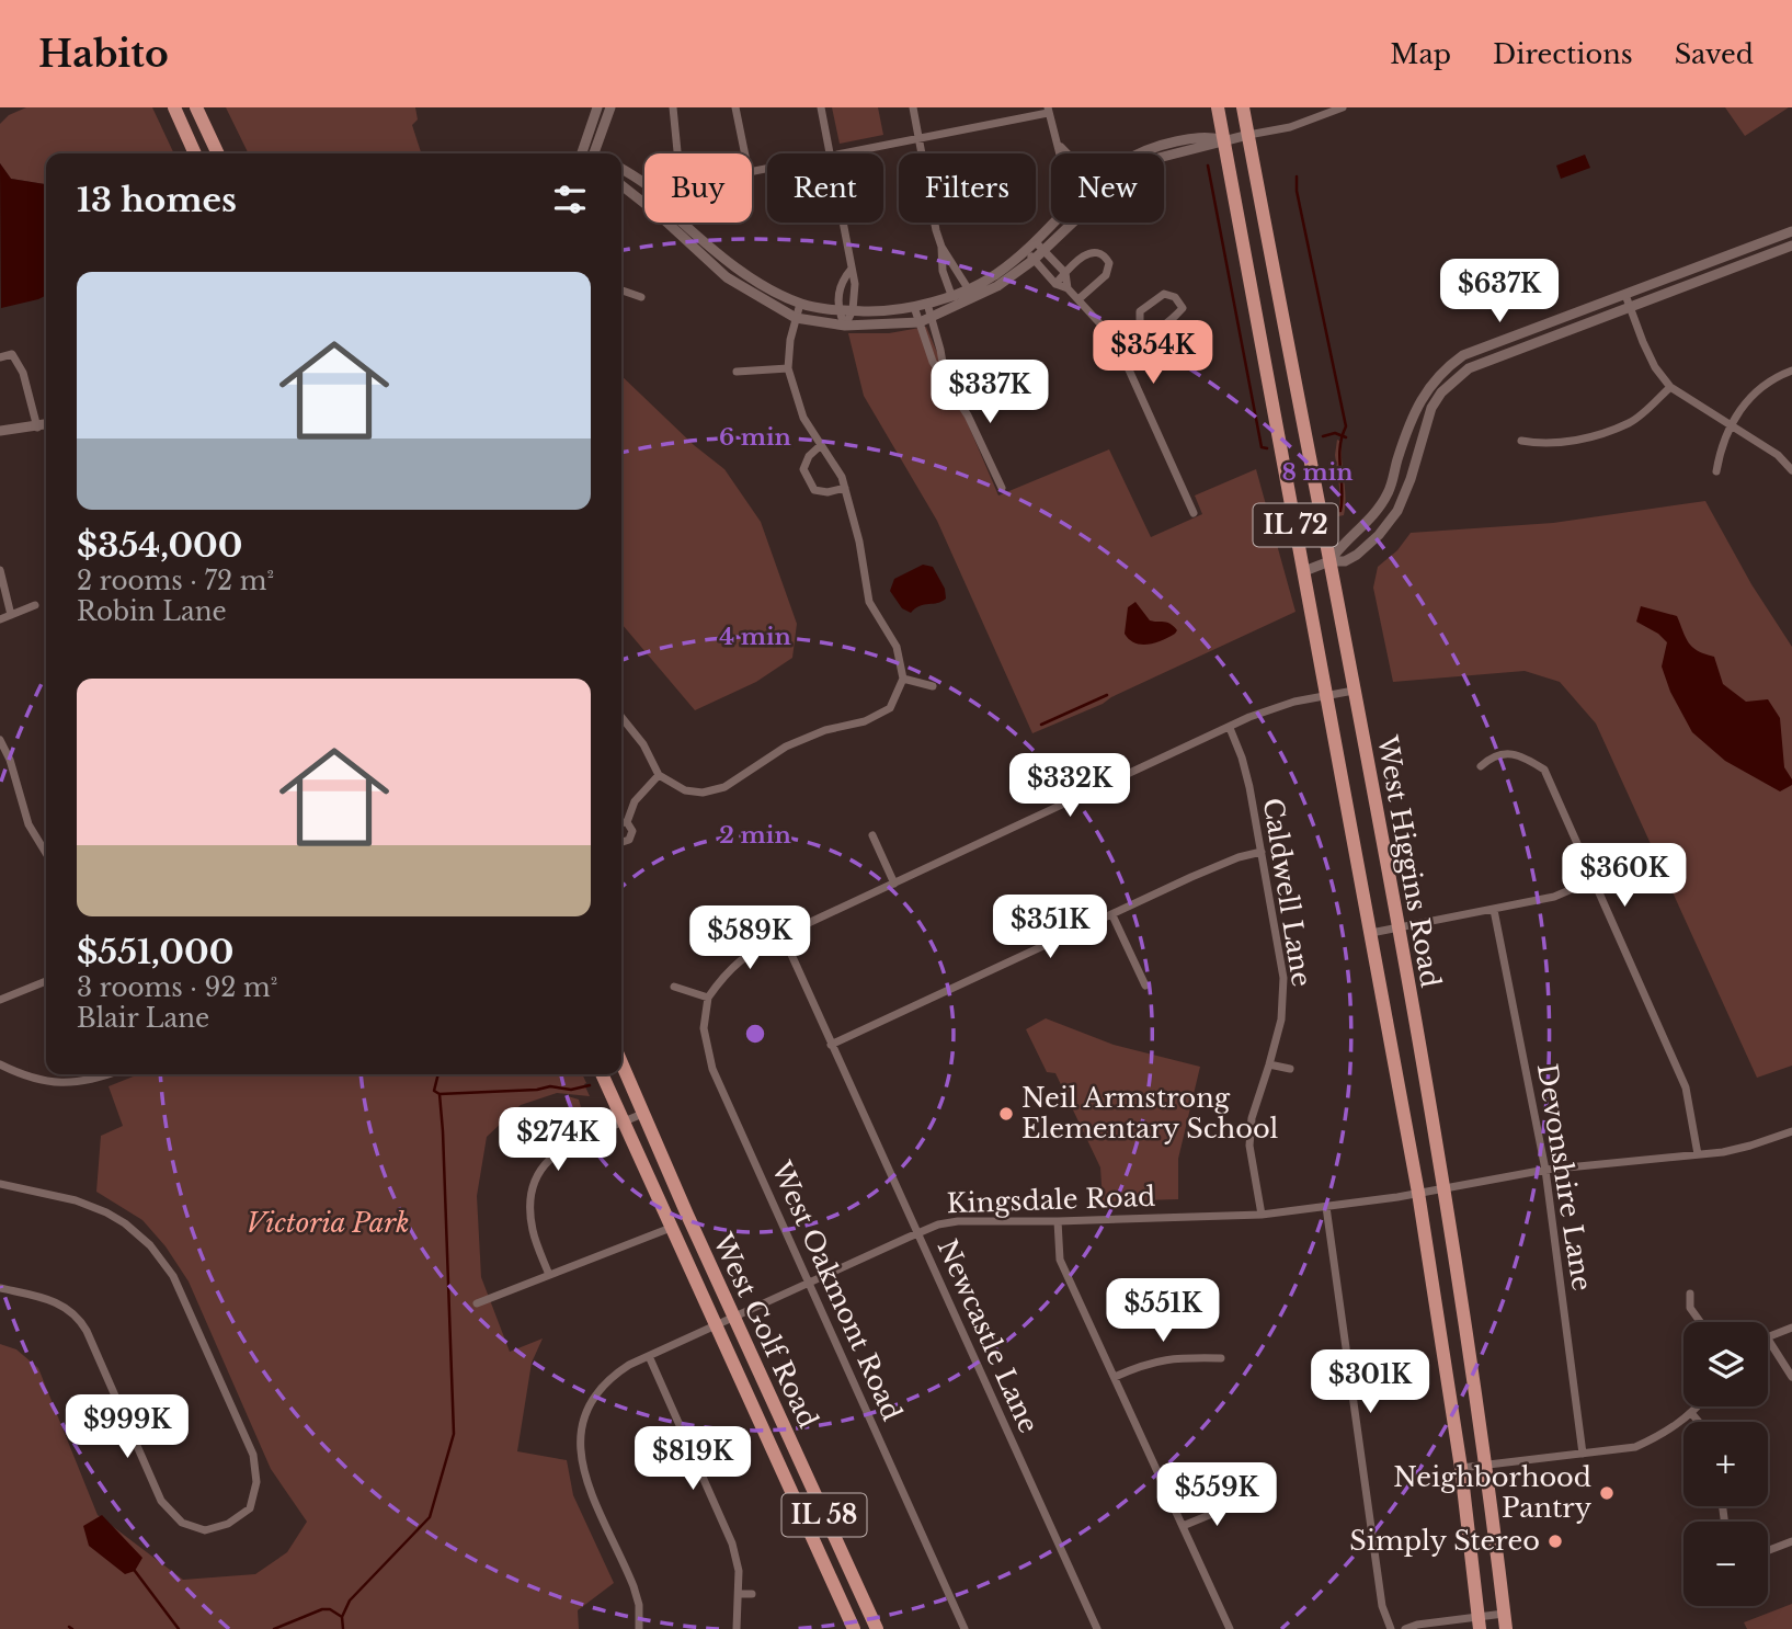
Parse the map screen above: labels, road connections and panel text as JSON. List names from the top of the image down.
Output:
{
  "streets": {
    "main road": [
      "IL 72",
      "West Higgins Road",
      "West Golf Road",
      "IL 58"
    ],
    "street": [
      "Caldwell Lane",
      "Devonshire Lane",
      "Kingsdale Road",
      "West Oakmont Road",
      "Newcastle Lane"
    ]
  },
  "crossings": [
    ["West Higgins Road", "Kingsdale Road"],
    ["Caldwell Lane", "Kingsdale Road"],
    ["Devonshire Lane", "Kingsdale Road"],
    ["Kingsdale Road", "West Oakmont Road"],
    ["Kingsdale Road", "West Golf Road"],
    ["Kingsdale Road", "Newcastle Lane"]
  ],
  "parks": ["Victoria Park"],
  "places": ["Neil Armstrong Elementary School", "Neighborhood Pantry", "Simply Stereo"],
  "page": {
    "header": "Habito",
    "nav": ["Map", "Directions", "Saved"],
    "chip": [
      "Buy",
      "Rent",
      "Filters",
      "New"
    ],
    "heading": "13 homes",
    "list": [
      {
        "name": "$354,000",
        "note": "2 rooms · 72 m² · Robin Lane"
      },
      {
        "name": "$551,000",
        "note": "3 rooms · 92 m² · Blair Lane"
      }
    ],
    "price": [
      "$637K",
      "$354K",
      "$337K",
      "$332K",
      "$360K",
      "$351K",
      "$589K",
      "$274K",
      "$551K",
      "$301K",
      "$999K",
      "$819K",
      "$559K"
    ],
    "map_buttons": ["+", "−"]
  },
  "rings": [
    "6 min",
    "8 min",
    "4 min",
    "2 min"
  ]
}
